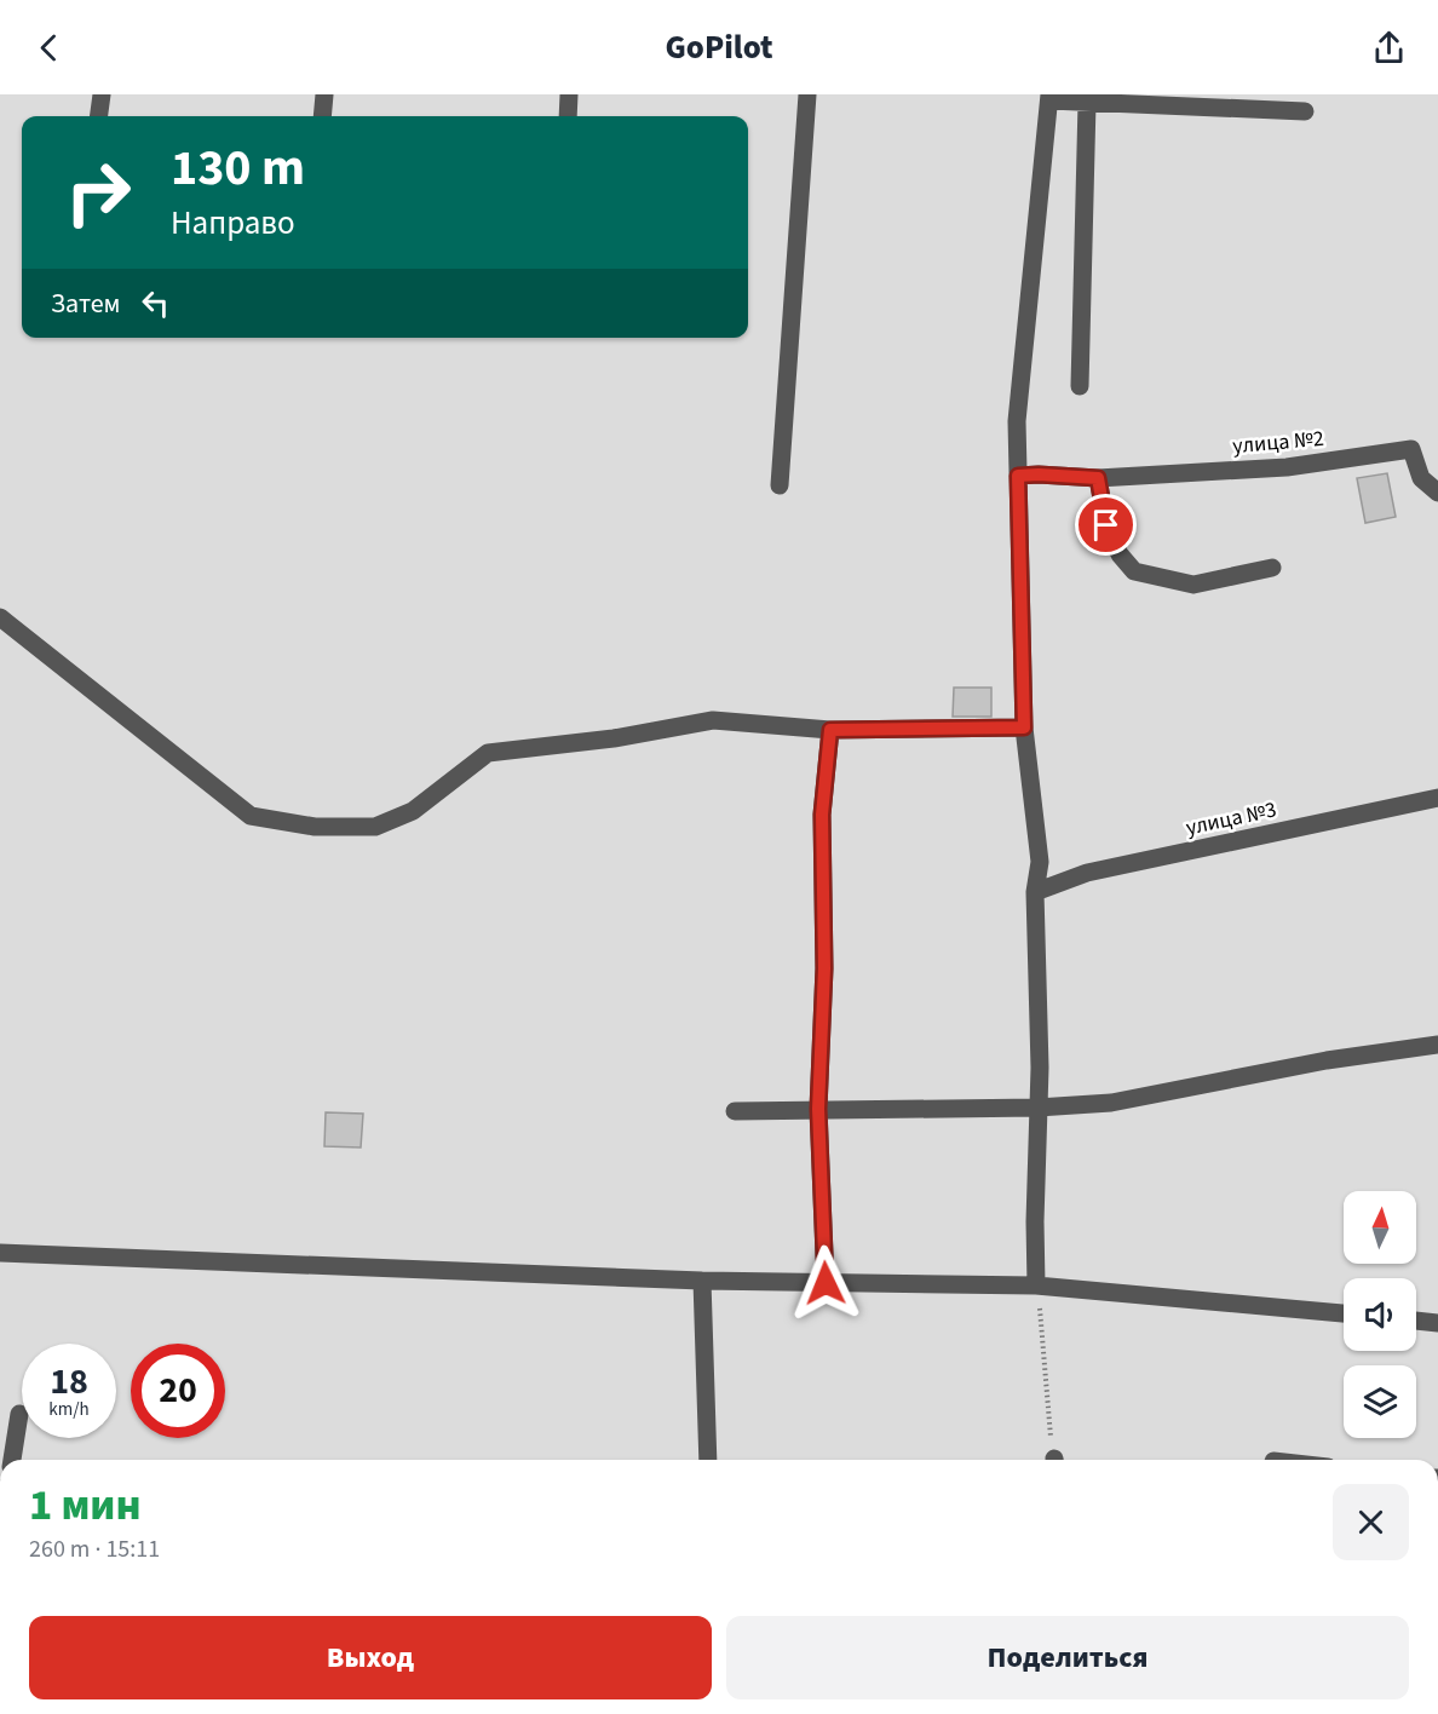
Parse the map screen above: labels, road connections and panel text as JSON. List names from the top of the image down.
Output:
{
  "streets": {
    "street": ["улица №2", "улица №3"]
  },
  "north": "top",
  "page": {
    "header": "GoPilot",
    "turn": ["130 m", "Направо"],
    "then": "Затем",
    "speed": "18 km/h",
    "limit": "20",
    "heading": ["1 мин", "260 m · 15:11"],
    "buttons": ["Выход", "Поделиться"]
  }
}
